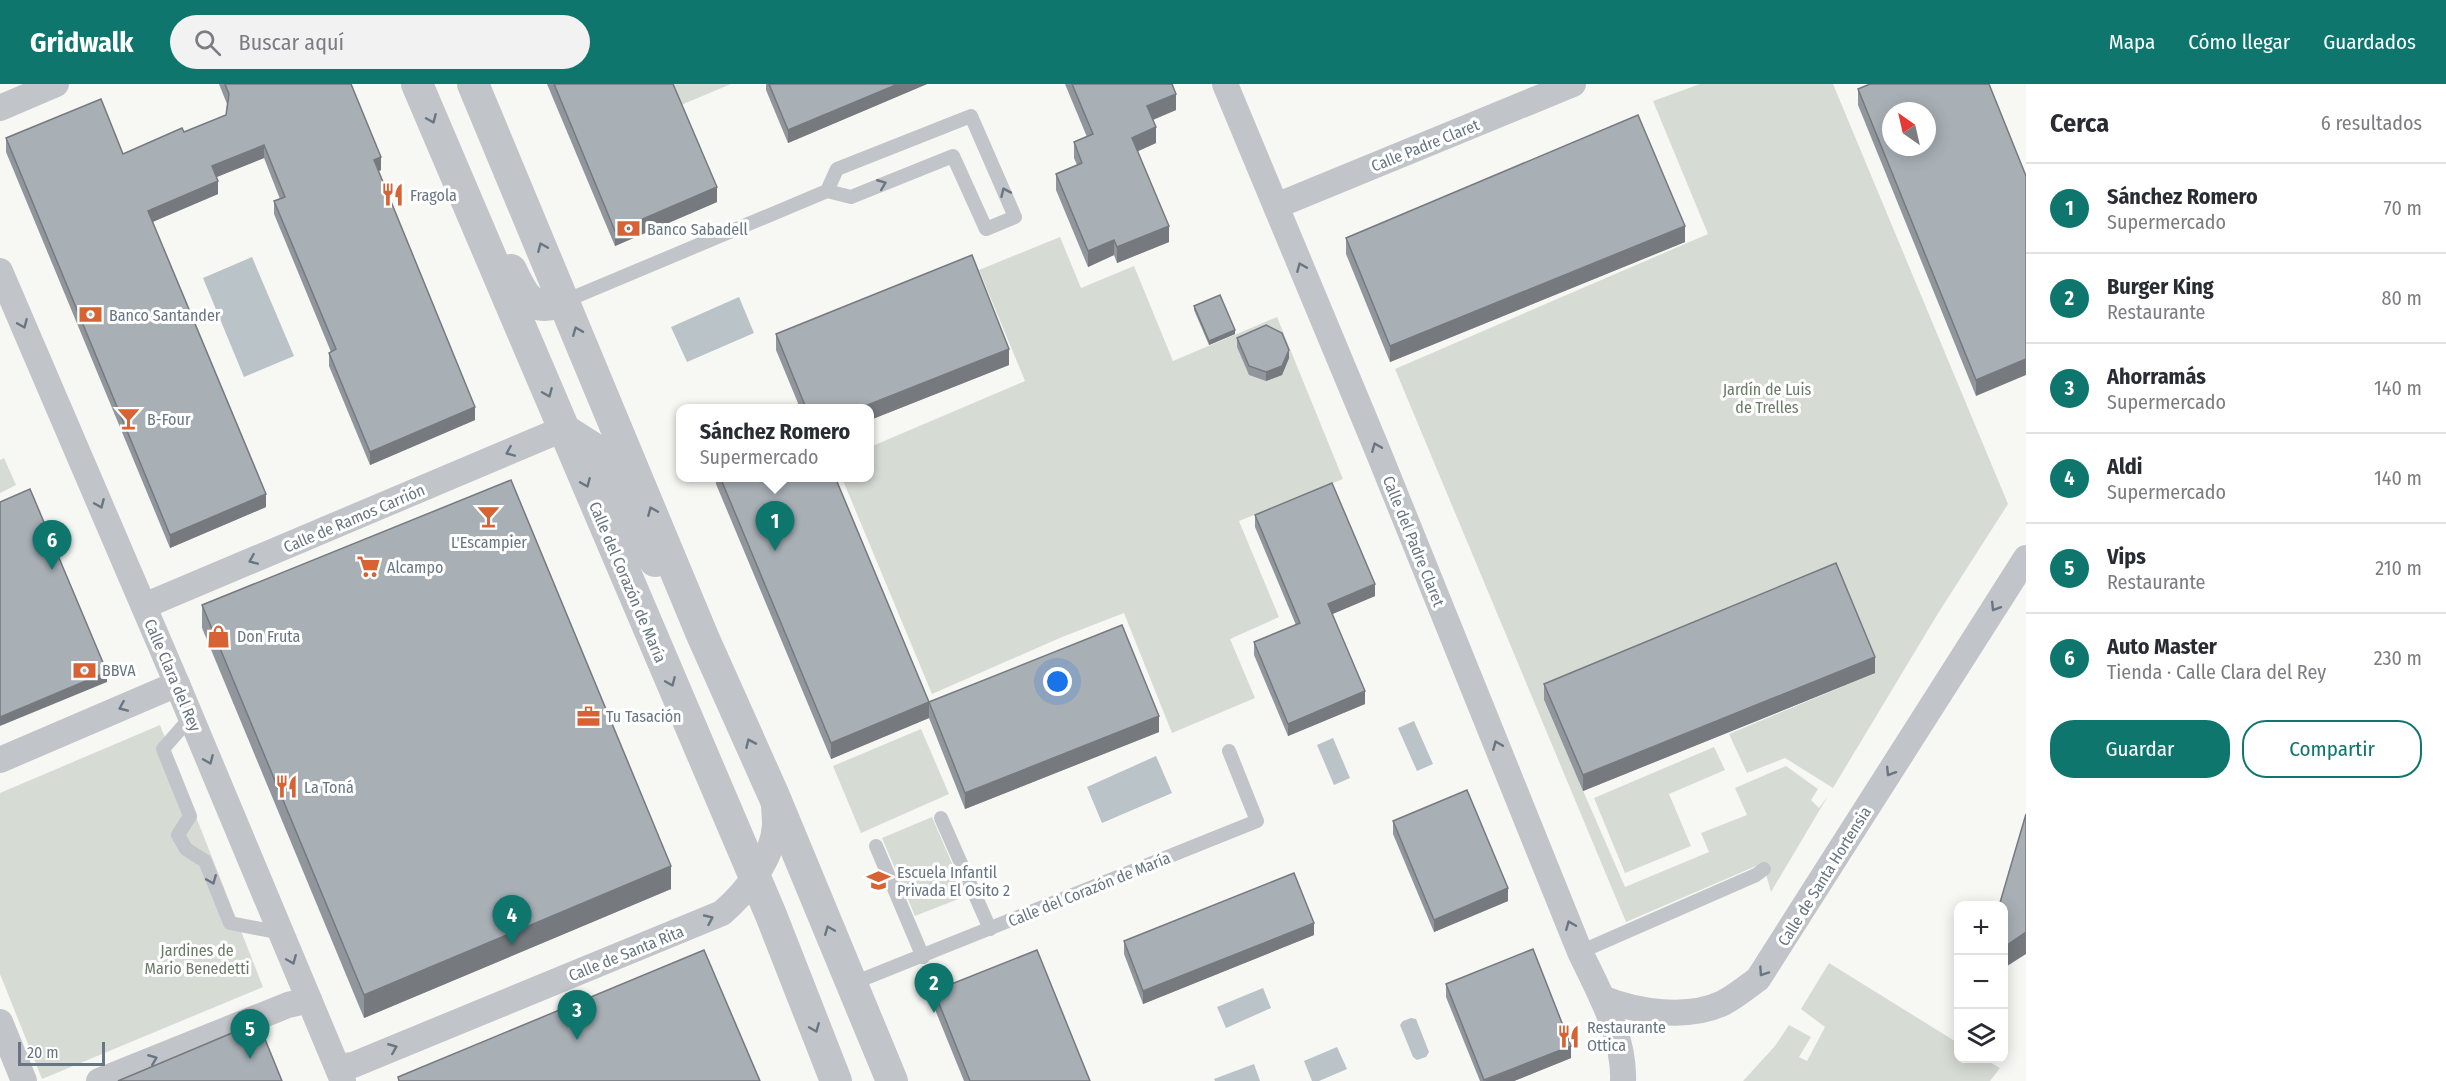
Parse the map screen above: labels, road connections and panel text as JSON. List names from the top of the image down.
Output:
{
  "streets": {
    "street": [
      "Calle Padre Claret",
      "Calle de Ramos Carrión",
      "Calle del Padre Claret",
      "Calle del Corazón de María",
      "Calle Clara del Rey",
      "Calle de Santa Hortensia",
      "Calle de Santa Rita"
    ]
  },
  "crossings": [
    ["Calle Padre Claret", "Calle del Padre Claret"],
    ["Calle de Ramos Carrión", "Calle del Corazón de María"],
    ["Calle de Ramos Carrión", "Calle Clara del Rey"],
    ["Calle del Padre Claret", "Calle de Santa Hortensia"],
    ["Calle del Corazón de María", "Calle de Santa Rita"],
    ["Calle Clara del Rey", "Calle de Santa Rita"]
  ],
  "one_way": [
    "Calle de Ramos Carrión",
    "Calle del Padre Claret",
    "Calle Clara del Rey",
    "Calle de Santa Hortensia",
    "Calle de Santa Rita"
  ],
  "parks": ["Jardín de Luis de Trelles", "Jardines de Mario Benedetti"],
  "places": {
    "restaurant": ["Fragola", "La Toná", "Restaurante Ottica"],
    "bank": ["Banco Sabadell", "Banco Santander", "BBVA"],
    "bar": ["B-Four", "L'Escampier"],
    "supermarket": ["Alcampo"],
    "shop": ["Don Fruta"],
    "office": ["Tu Tasación"],
    "school or university": ["Escuela Infantil Privada El Osito 2"]
  },
  "scale_bar": "20 m",
  "north": "top left",
  "page": {
    "header": "Gridwalk",
    "search": "Buscar aquí",
    "nav": ["Mapa", "Cómo llegar", "Guardados"],
    "heading": ["Cerca", "6 resultados"],
    "list": [
      {
        "mark": "1",
        "name": "Sánchez Romero",
        "note": "Supermercado",
        "value": "70 m"
      },
      {
        "mark": "2",
        "name": "Burger King",
        "note": "Restaurante",
        "value": "80 m"
      },
      {
        "mark": "3",
        "name": "Ahorramás",
        "note": "Supermercado",
        "value": "140 m"
      },
      {
        "mark": "4",
        "name": "Aldi",
        "note": "Supermercado",
        "value": "140 m"
      },
      {
        "mark": "5",
        "name": "Vips",
        "note": "Restaurante",
        "value": "210 m"
      },
      {
        "mark": "6",
        "name": "Auto Master",
        "note": "Tienda · Calle Clara del Rey",
        "value": "230 m"
      }
    ],
    "popup": ["Sánchez Romero", "Supermercado"],
    "pins": [
      "1",
      "6",
      "4",
      "2",
      "3",
      "5"
    ],
    "buttons": ["Guardar", "Compartir"],
    "map_buttons": ["+", "−"],
    "scale": "20 m"
  }
}
